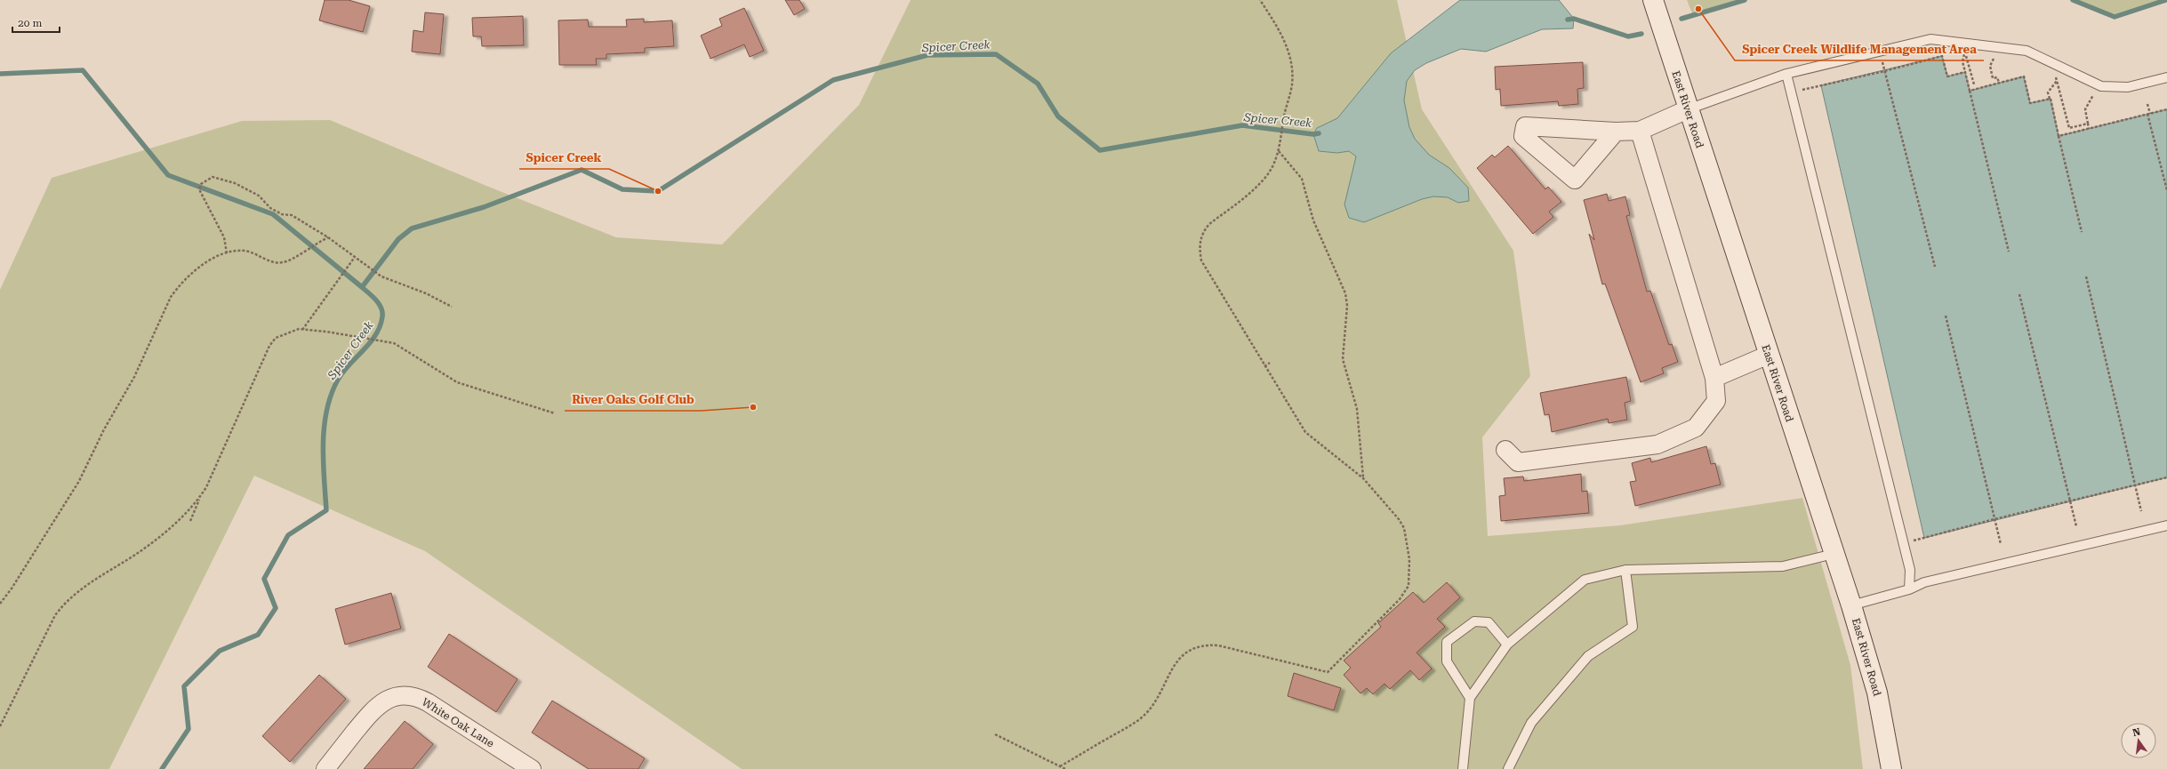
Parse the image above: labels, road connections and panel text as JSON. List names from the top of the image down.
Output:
{
  "streets": {
    "main road": ["East River Road"],
    "street": ["White Oak Lane"]
  },
  "water": ["Spicer Creek"],
  "places": ["Spicer Creek Wildlife Management Area", "Spicer Creek", "River Oaks Golf Club"],
  "scale_bar": "20 m",
  "north": "top"
}
